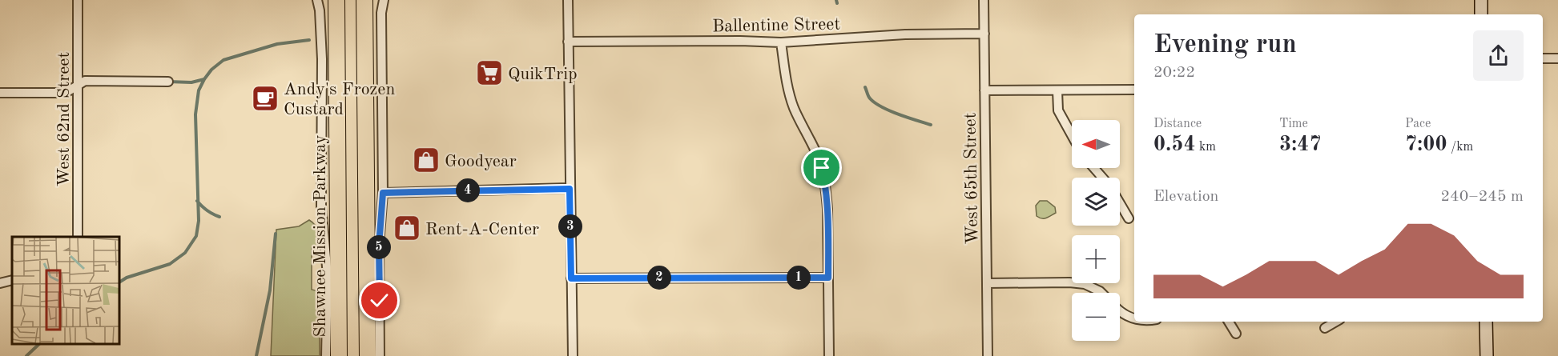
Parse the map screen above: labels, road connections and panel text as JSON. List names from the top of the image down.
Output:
{
  "streets": {
    "highway": ["Shawnee Mission Parkway"],
    "street": ["Ballentine Street", "West 62nd Street", "West 65th Street"]
  },
  "crossings": [
    ["Ballentine Street", "West 65th Street"]
  ],
  "places": {
    "supermarket": ["QuikTrip"],
    "cafe": ["Andy's Frozen Custard"],
    "shop": ["Goodyear", "Rent-A-Center"]
  },
  "north": "left",
  "page": {
    "heading": ["Evening run", "20:22"],
    "stats": [
      ["Distance", "0.54 km"],
      ["Time", "3:47"],
      ["Pace", "7:00 /km"]
    ],
    "map_buttons": ["+", "−"],
    "chart": ["Elevation", "240–245 m"],
    "pins": [
      "4",
      "3",
      "5",
      "1",
      "2"
    ]
  }
}
